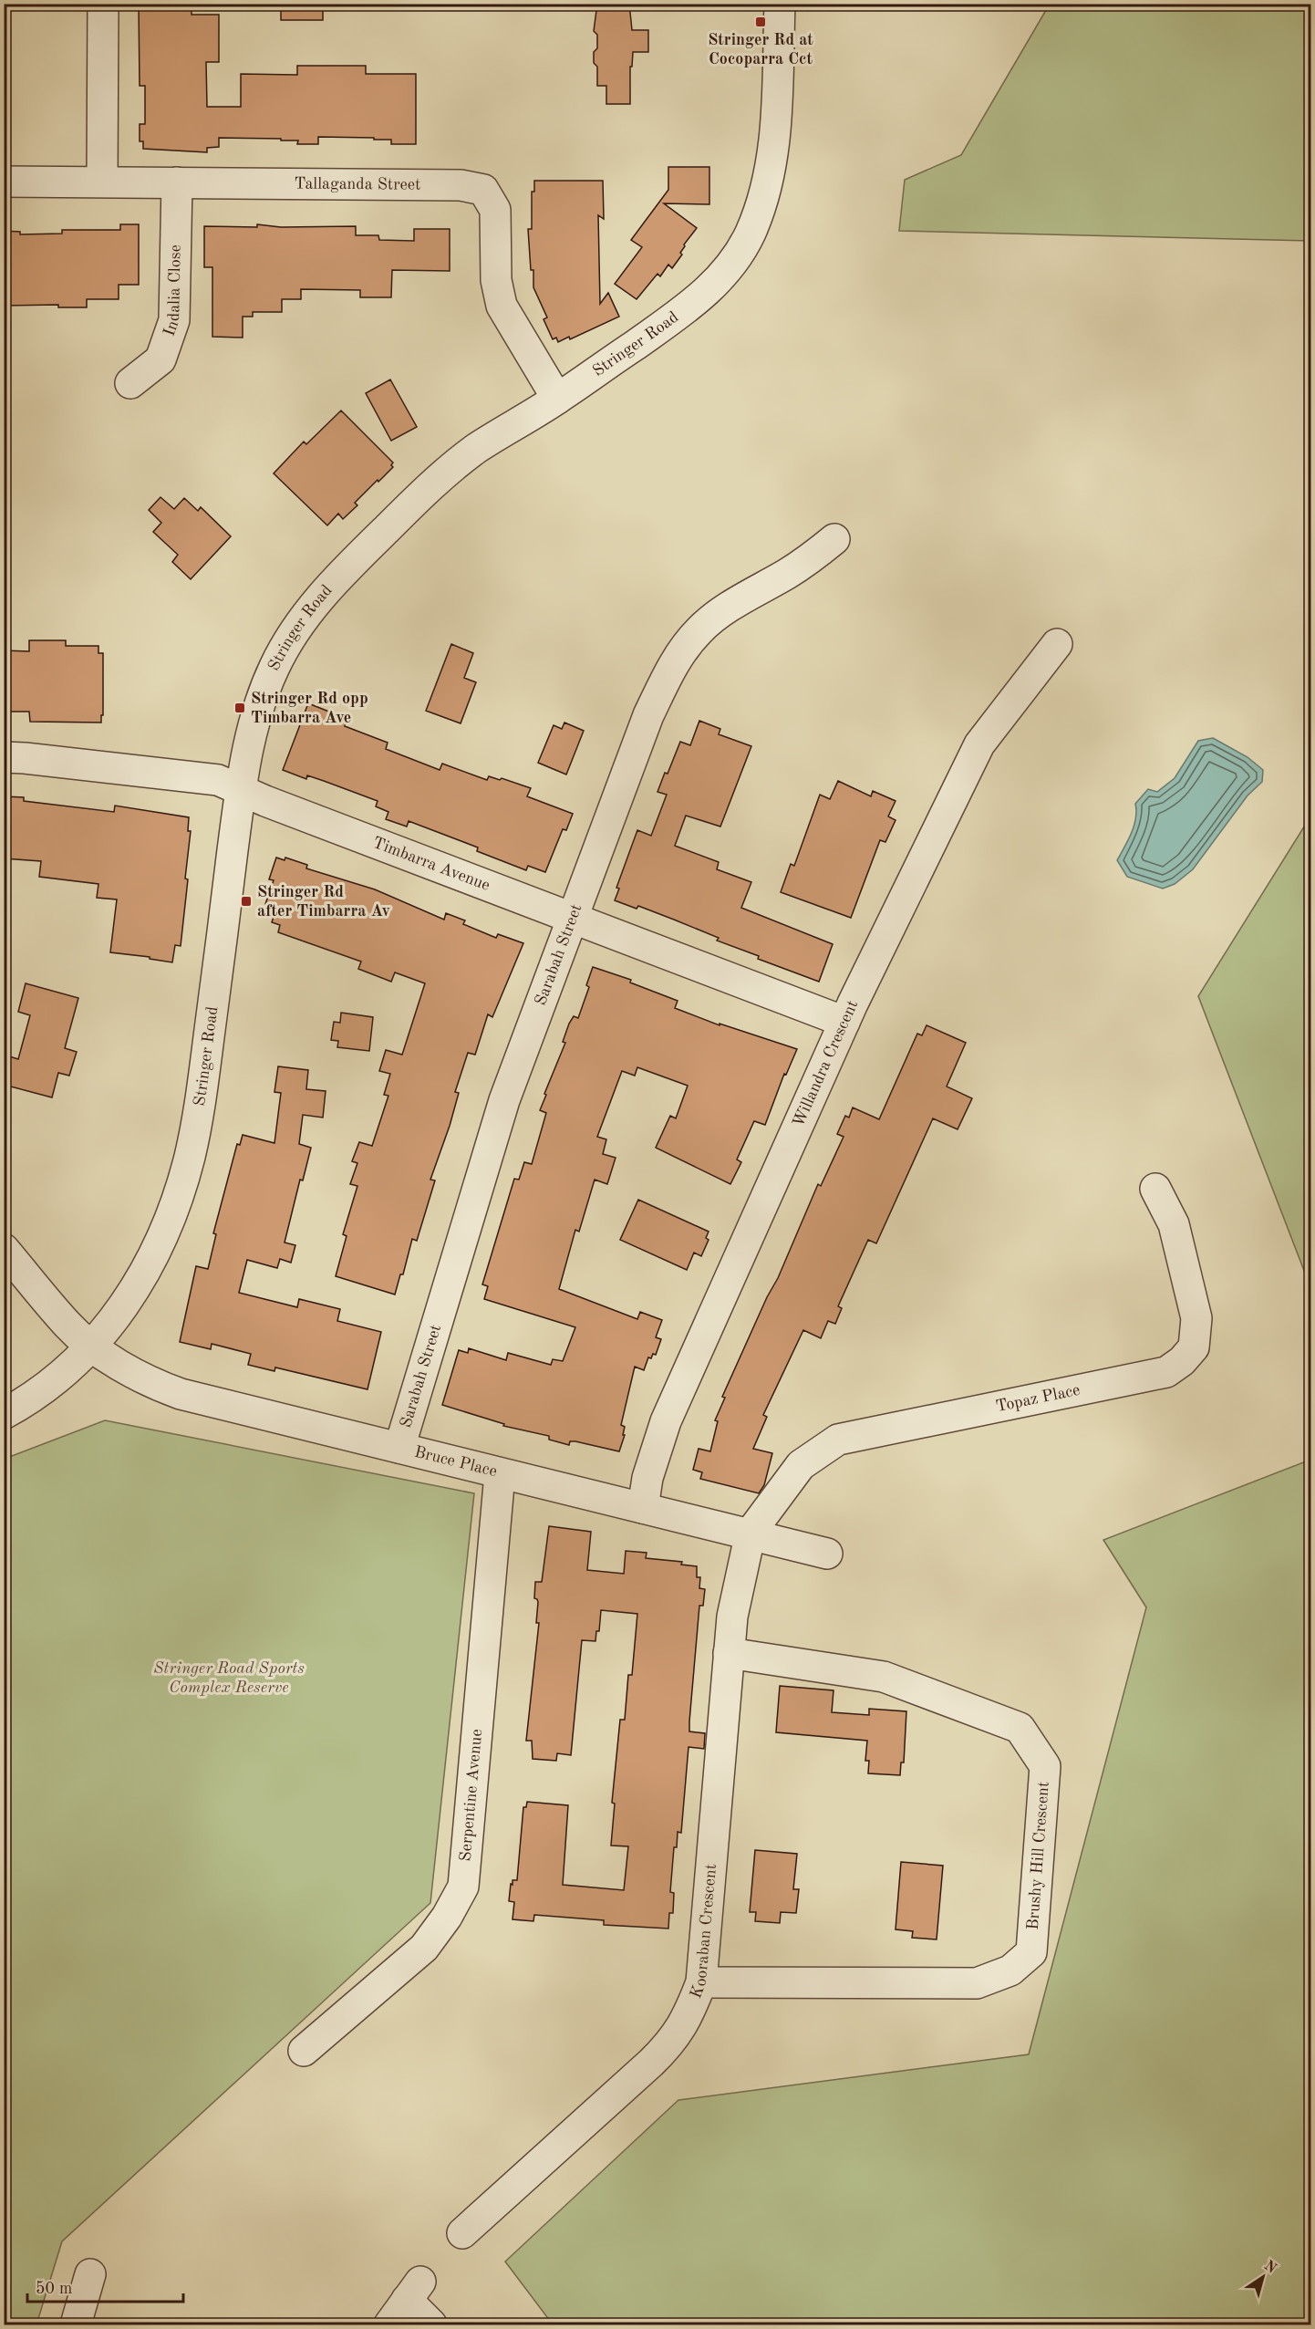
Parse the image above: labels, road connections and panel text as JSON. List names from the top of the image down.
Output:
{
  "streets": {
    "street": [
      "Tallaganda Street",
      "Indalia Close",
      "Stringer Road",
      "Timbarra Avenue",
      "Sarabah Street",
      "Willandra Crescent",
      "Topaz Place",
      "Bruce Place",
      "Serpentine Avenue",
      "Brushy Hill Crescent",
      "Kooraban Crescent"
    ]
  },
  "crossings": [
    ["Tallaganda Street", "Indalia Close"],
    ["Tallaganda Street", "Stringer Road"],
    ["Stringer Road", "Timbarra Avenue"],
    ["Stringer Road", "Bruce Place"],
    ["Timbarra Avenue", "Sarabah Street"],
    ["Timbarra Avenue", "Willandra Crescent"],
    ["Sarabah Street", "Bruce Place"],
    ["Willandra Crescent", "Bruce Place"],
    ["Topaz Place", "Bruce Place"],
    ["Topaz Place", "Kooraban Crescent"],
    ["Bruce Place", "Serpentine Avenue"],
    ["Bruce Place", "Kooraban Crescent"],
    ["Brushy Hill Crescent", "Kooraban Crescent"]
  ],
  "parks": ["Stringer Road Sports Complex Reserve"],
  "places": {
    "transit": ["Stringer Rd at Cocoparra Cct", "Stringer Rd opp Timbarra Ave", "Stringer Rd after Timbarra Av"]
  },
  "scale_bar": "50 m",
  "north": "top right"
}
